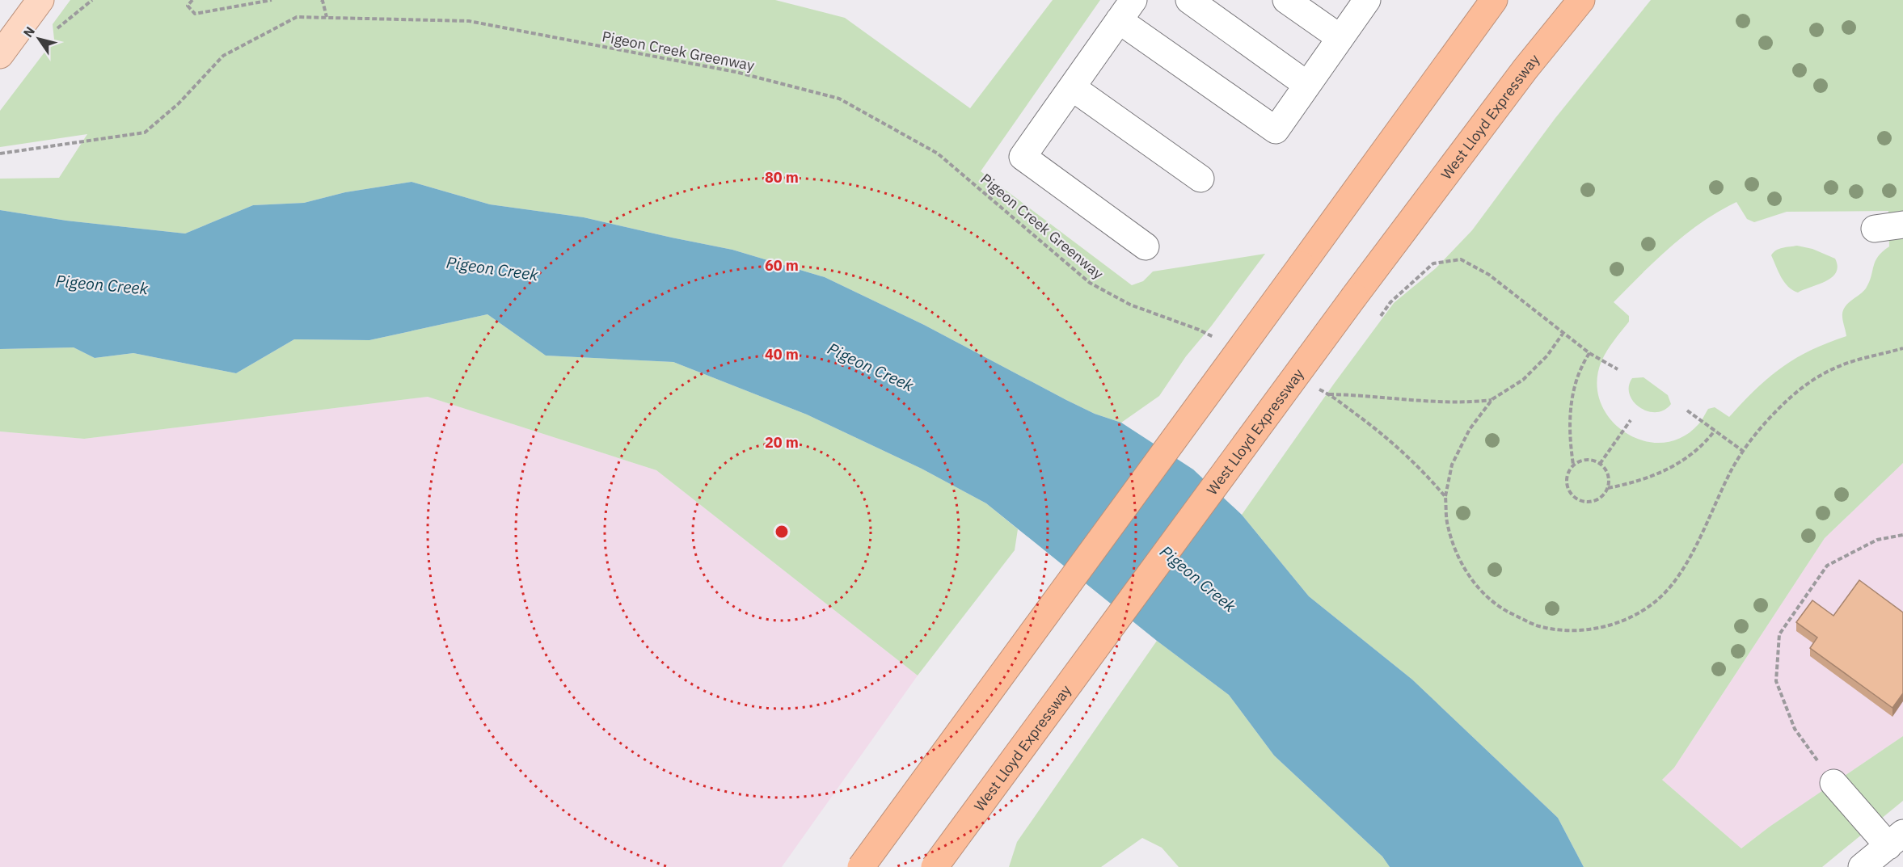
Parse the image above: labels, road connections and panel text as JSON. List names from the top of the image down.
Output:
{
  "streets": {
    "highway": ["West Lloyd Expressway"],
    "path": ["Pigeon Creek Greenway"]
  },
  "water": ["Pigeon Creek"],
  "north": "top left",
  "rings": [
    "80 m",
    "60 m",
    "40 m",
    "20 m"
  ]
}
